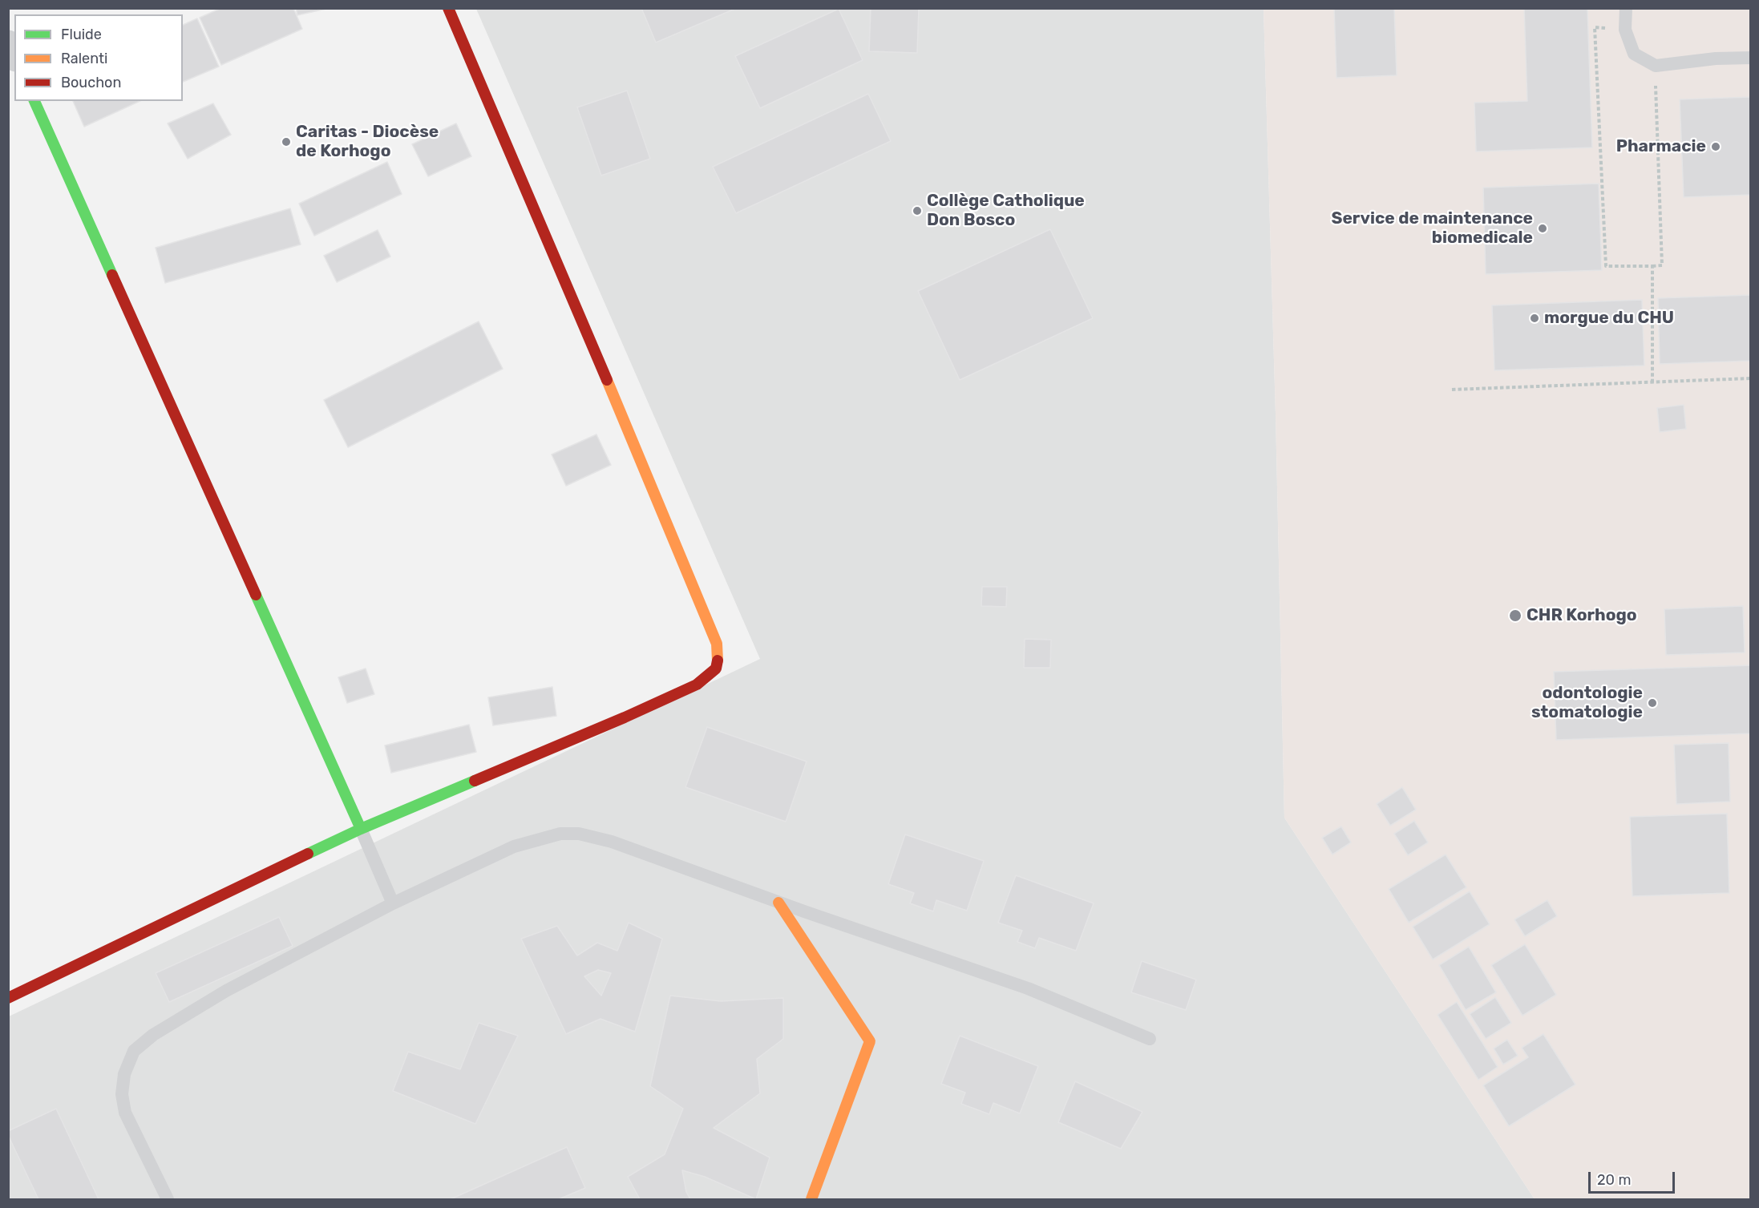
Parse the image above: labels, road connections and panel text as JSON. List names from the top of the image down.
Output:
{
  "places": [
    "Caritas - Diocèse de Korhogo",
    "Pharmacie",
    "Collège Catholique Don Bosco",
    "Service de maintenance biomedicale",
    "morgue du CHU",
    "CHR Korhogo",
    "odontologie stomatologie"
  ],
  "legend": ["Fluide", "Ralenti", "Bouchon"],
  "scale_bar": "20 m"
}
